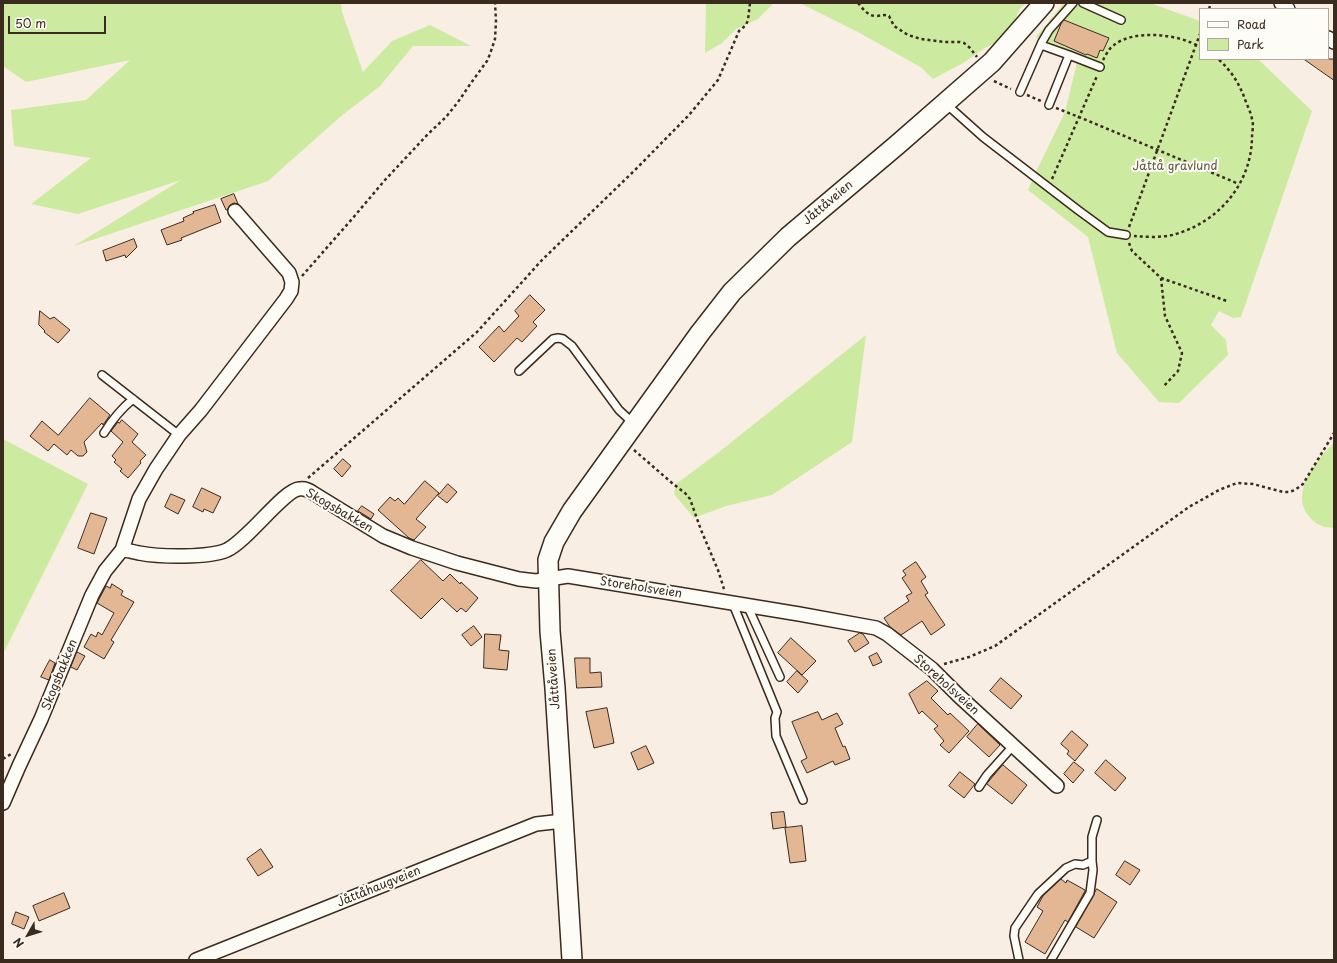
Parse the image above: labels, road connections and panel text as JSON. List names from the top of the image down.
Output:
{
  "streets": {
    "main road": ["Jåttåveien"],
    "street": ["Skogsbakken", "Storeholsveien", "Jåttåhaugveien"]
  },
  "crossings": [
    ["Jåttåveien", "Skogsbakken"],
    ["Jåttåveien", "Storeholsveien"],
    ["Jåttåveien", "Jåttåhaugveien"],
    ["Skogsbakken", "Storeholsveien"]
  ],
  "parks": ["Jåttå gravlund"],
  "legend": ["Road", "Park"],
  "scale_bar": "50 m",
  "north": "bottom left"
}
